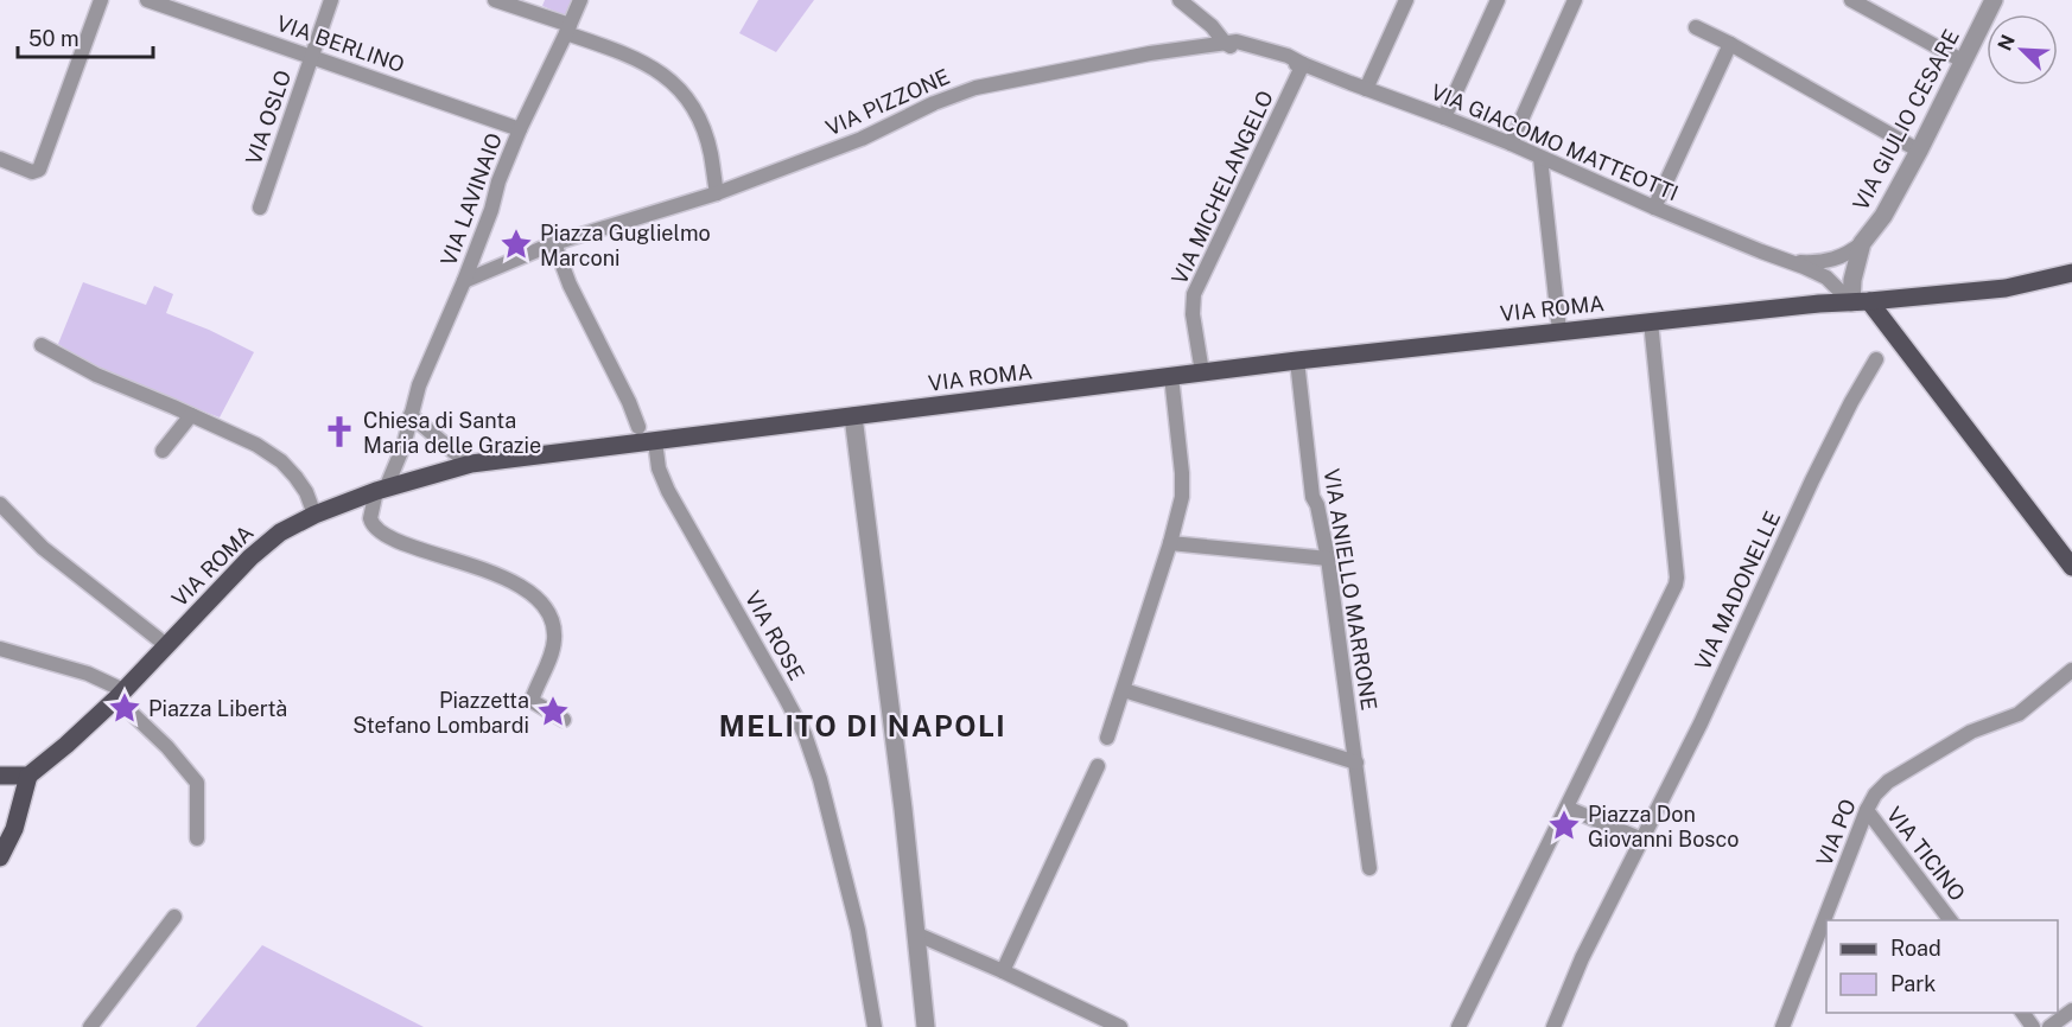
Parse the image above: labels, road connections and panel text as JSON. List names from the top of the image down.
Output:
{
  "streets": {
    "main road": ["VIA ROMA"],
    "street": [
      "VIA BERLINO",
      "VIA PIZZONE",
      "VIA OSLO",
      "VIA GIULIO CESARE",
      "VIA GIACOMO MATTEOTTI",
      "VIA MICHELANGELO",
      "VIA LAVINAIO",
      "VIA ANIELLO MARRONE",
      "VIA MADONELLE",
      "VIA ROSE",
      "VIA PO",
      "VIA TICINO"
    ]
  },
  "crossings": [
    ["VIA BERLINO", "VIA OSLO"],
    ["VIA BERLINO", "VIA LAVINAIO"],
    ["VIA PIZZONE", "VIA GIACOMO MATTEOTTI"],
    ["VIA GIULIO CESARE", "VIA GIACOMO MATTEOTTI"],
    ["VIA GIULIO CESARE", "VIA ROMA"],
    ["VIA GIACOMO MATTEOTTI", "VIA MICHELANGELO"],
    ["VIA GIACOMO MATTEOTTI", "VIA ROMA"],
    ["VIA MICHELANGELO", "VIA ROMA"],
    ["VIA LAVINAIO", "VIA ROMA"],
    ["VIA ROMA", "VIA ANIELLO MARRONE"],
    ["VIA ROMA", "VIA ROSE"],
    ["VIA PO", "VIA TICINO"]
  ],
  "districts": ["MELITO DI NAPOLI"],
  "places": {
    "place": [
      "Piazza Guglielmo Marconi",
      "Piazza Libertà",
      "Piazzetta Stefano Lombardi",
      "Piazza Don Giovanni Bosco"
    ],
    "church": ["Chiesa di Santa Maria delle Grazie"]
  },
  "legend": ["Road", "Park"],
  "scale_bar": "50 m",
  "north": "top left"
}
